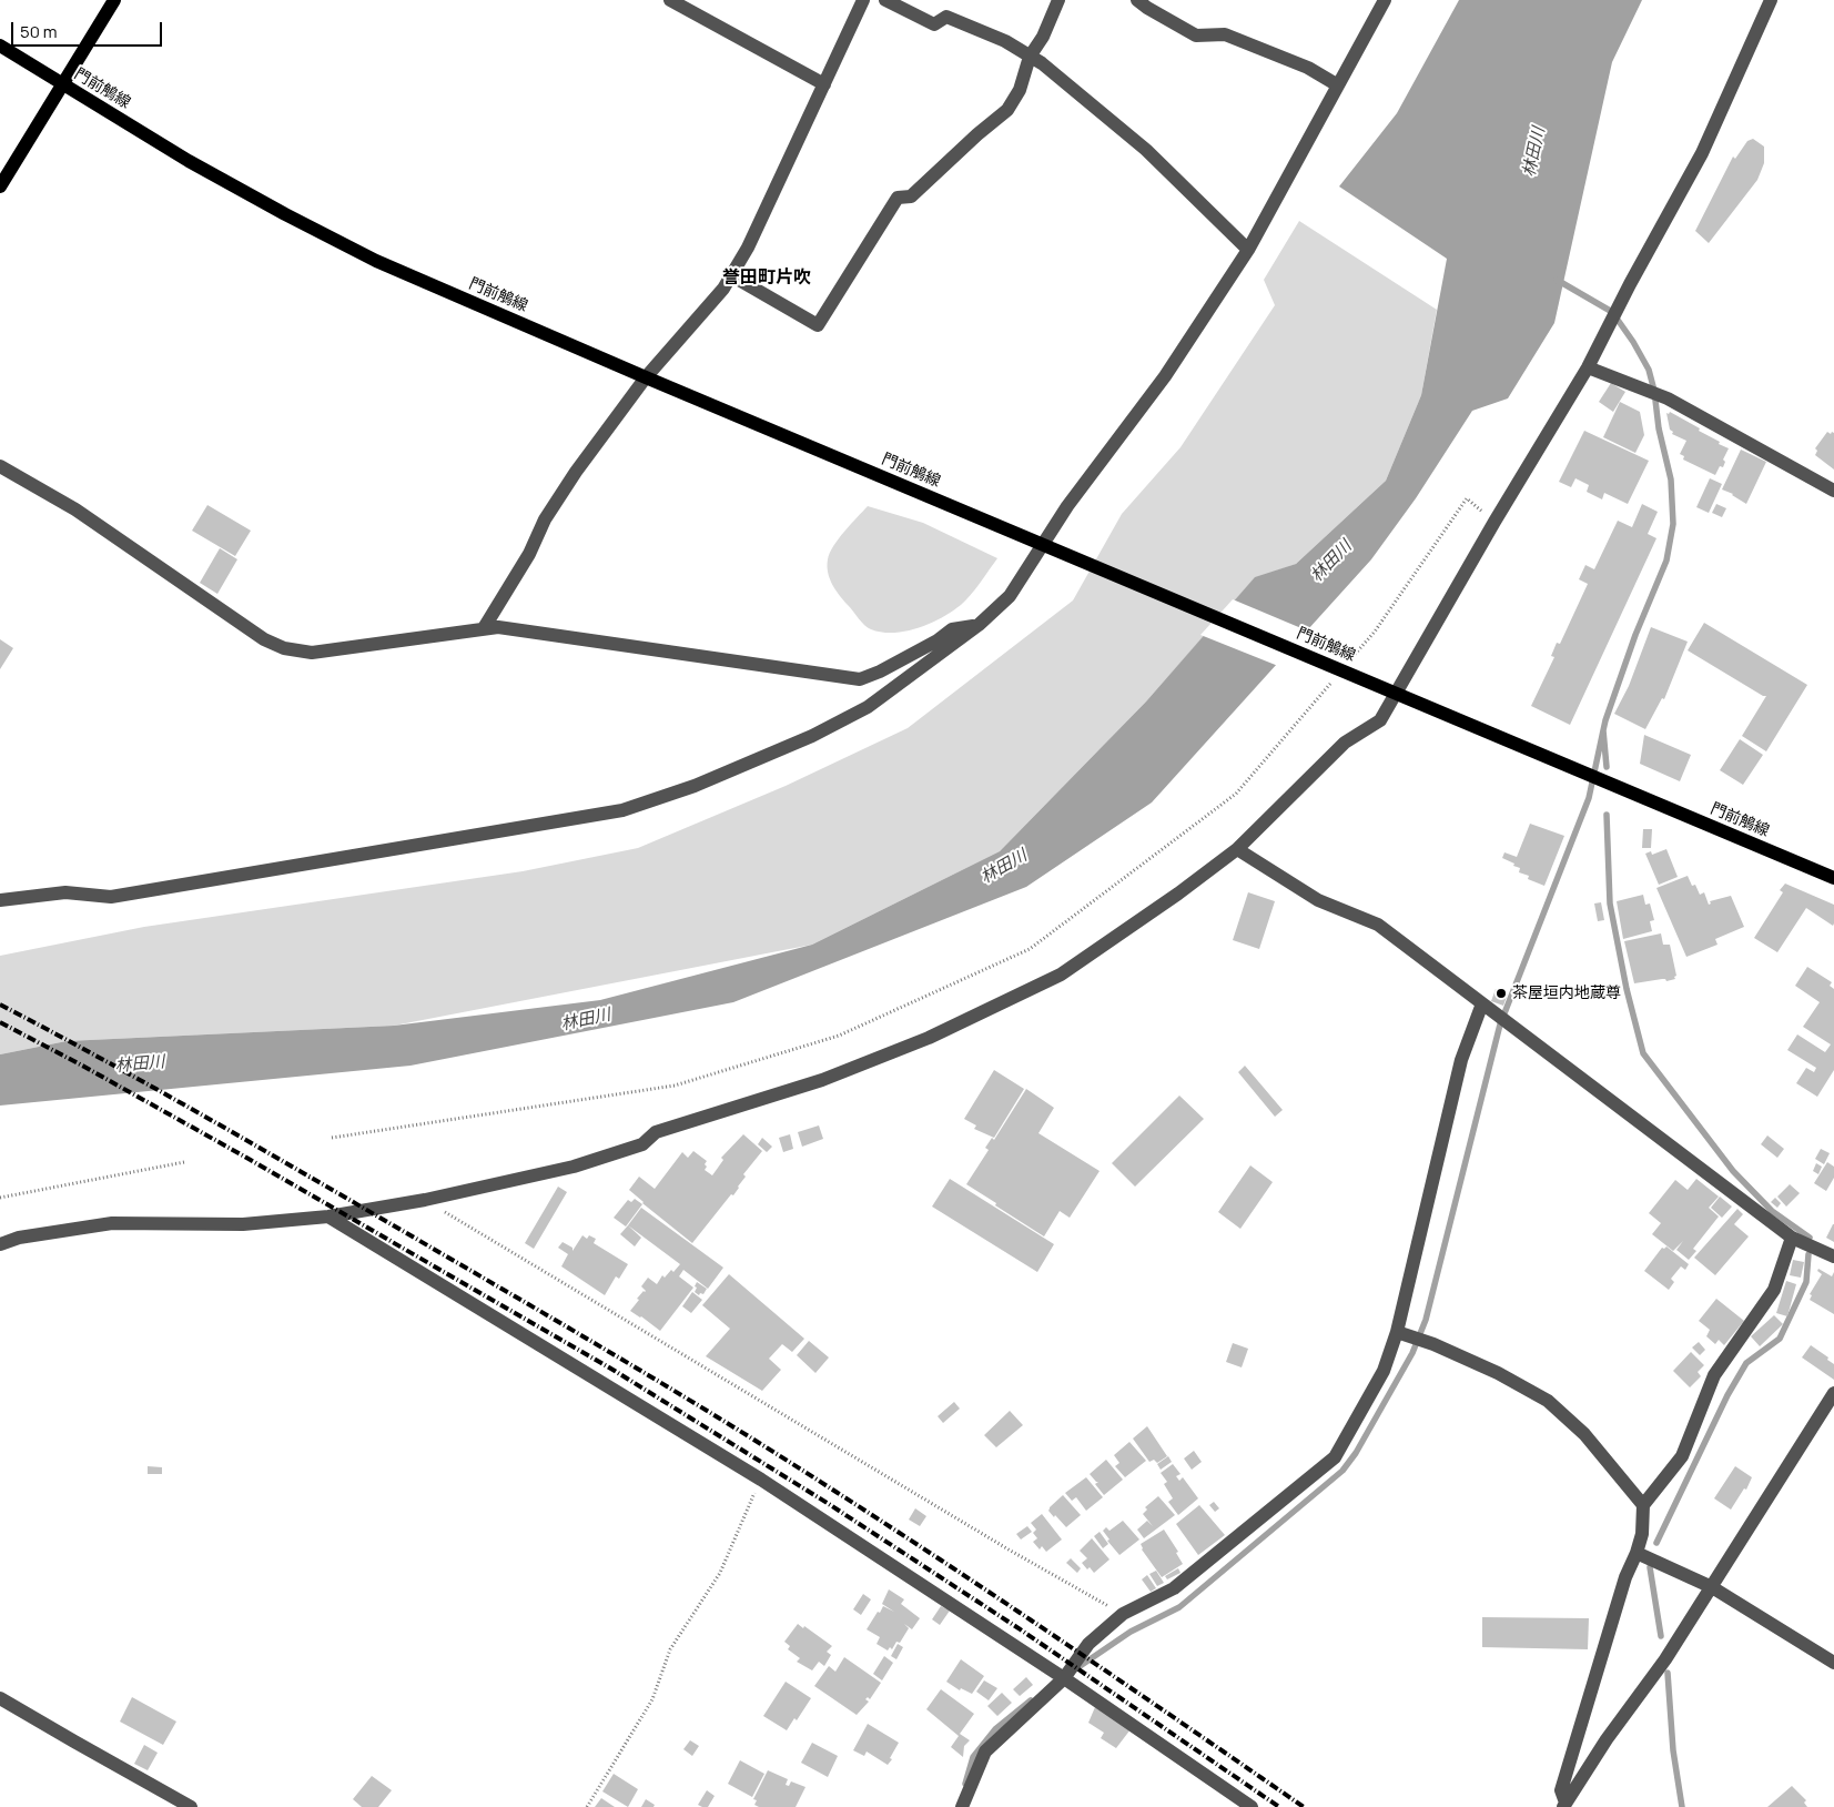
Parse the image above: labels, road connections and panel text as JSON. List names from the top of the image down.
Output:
{
  "streets": {
    "main road": ["門前鵤線"]
  },
  "districts": ["誉田町片吹"],
  "water": ["林田川"],
  "places": ["茶屋垣内地蔵尊"],
  "scale_bar": "50 m"
}
